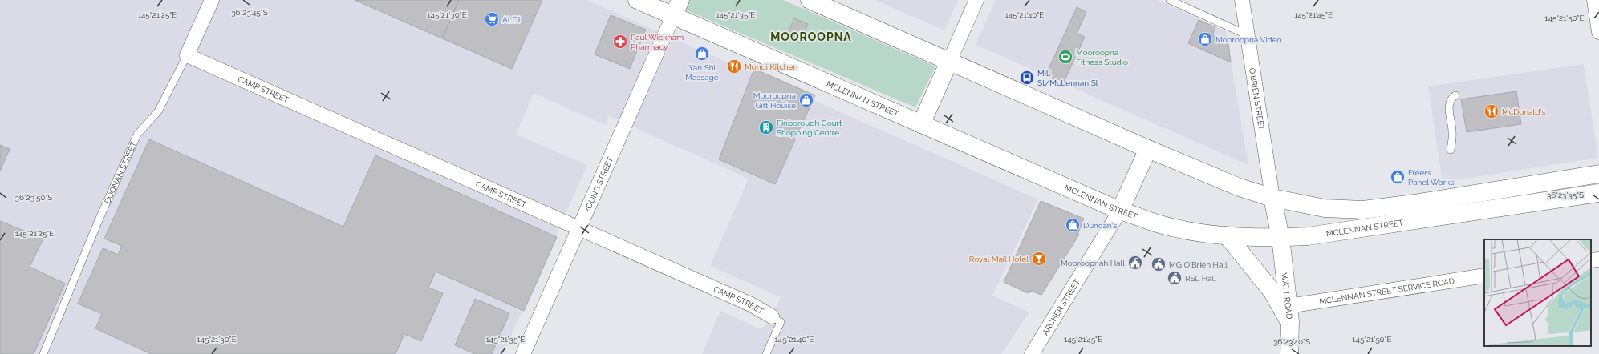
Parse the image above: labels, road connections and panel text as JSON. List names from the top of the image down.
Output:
{
  "streets": {
    "main road": ["MCLENNAN STREET", "WATT ROAD"],
    "street": [
      "CAMP STREET",
      "O'BRIEN STREET",
      "DOONAN STREET",
      "YOUNG STREET",
      "MCLENNAN STREET SERVICE ROAD",
      "ARCHER STREET"
    ]
  },
  "crossings": [
    ["CAMP STREET", "DOONAN STREET"],
    ["CAMP STREET", "YOUNG STREET"],
    ["MCLENNAN STREET", "YOUNG STREET"],
    ["MCLENNAN STREET", "WATT ROAD"],
    ["MCLENNAN STREET", "ARCHER STREET"],
    ["O'BRIEN STREET", "WATT ROAD"],
    ["MCLENNAN STREET SERVICE ROAD", "WATT ROAD"]
  ],
  "districts": ["MOOROOPNA"],
  "places": {
    "supermarket": ["ALDI"],
    "shop": [
      "Mooroopna Video",
      "Yan Shi Massage",
      "Mooroopna Gift Houise",
      "Freers Panel Works",
      "Duncan's"
    ],
    "pharmacy": ["Paul Wickham Pharmacy"],
    "sports": ["Mooroopna Fitness Studio"],
    "restaurant": ["Mondi Kitchen", "McDonald's"],
    "bus stop": ["Mill St/McLennan St"],
    "building": ["Finborough Court Shopping Centre"],
    "bar": ["Royal Mail Hotel"],
    "public building": ["Mooroopnah Hall", "MG O'Brien Hall", "RSL Hall"]
  },
  "coordinates": [
    "36°23'45\"S",
    "145°21'25\"E",
    "145°21'30\"E",
    "145°21'35\"E",
    "145°21'40\"E",
    "145°21'45\"E",
    "145°21'50\"E",
    "36°23'35\"S",
    "36°23'50\"S",
    "36°23'40\"S"
  ]
}
